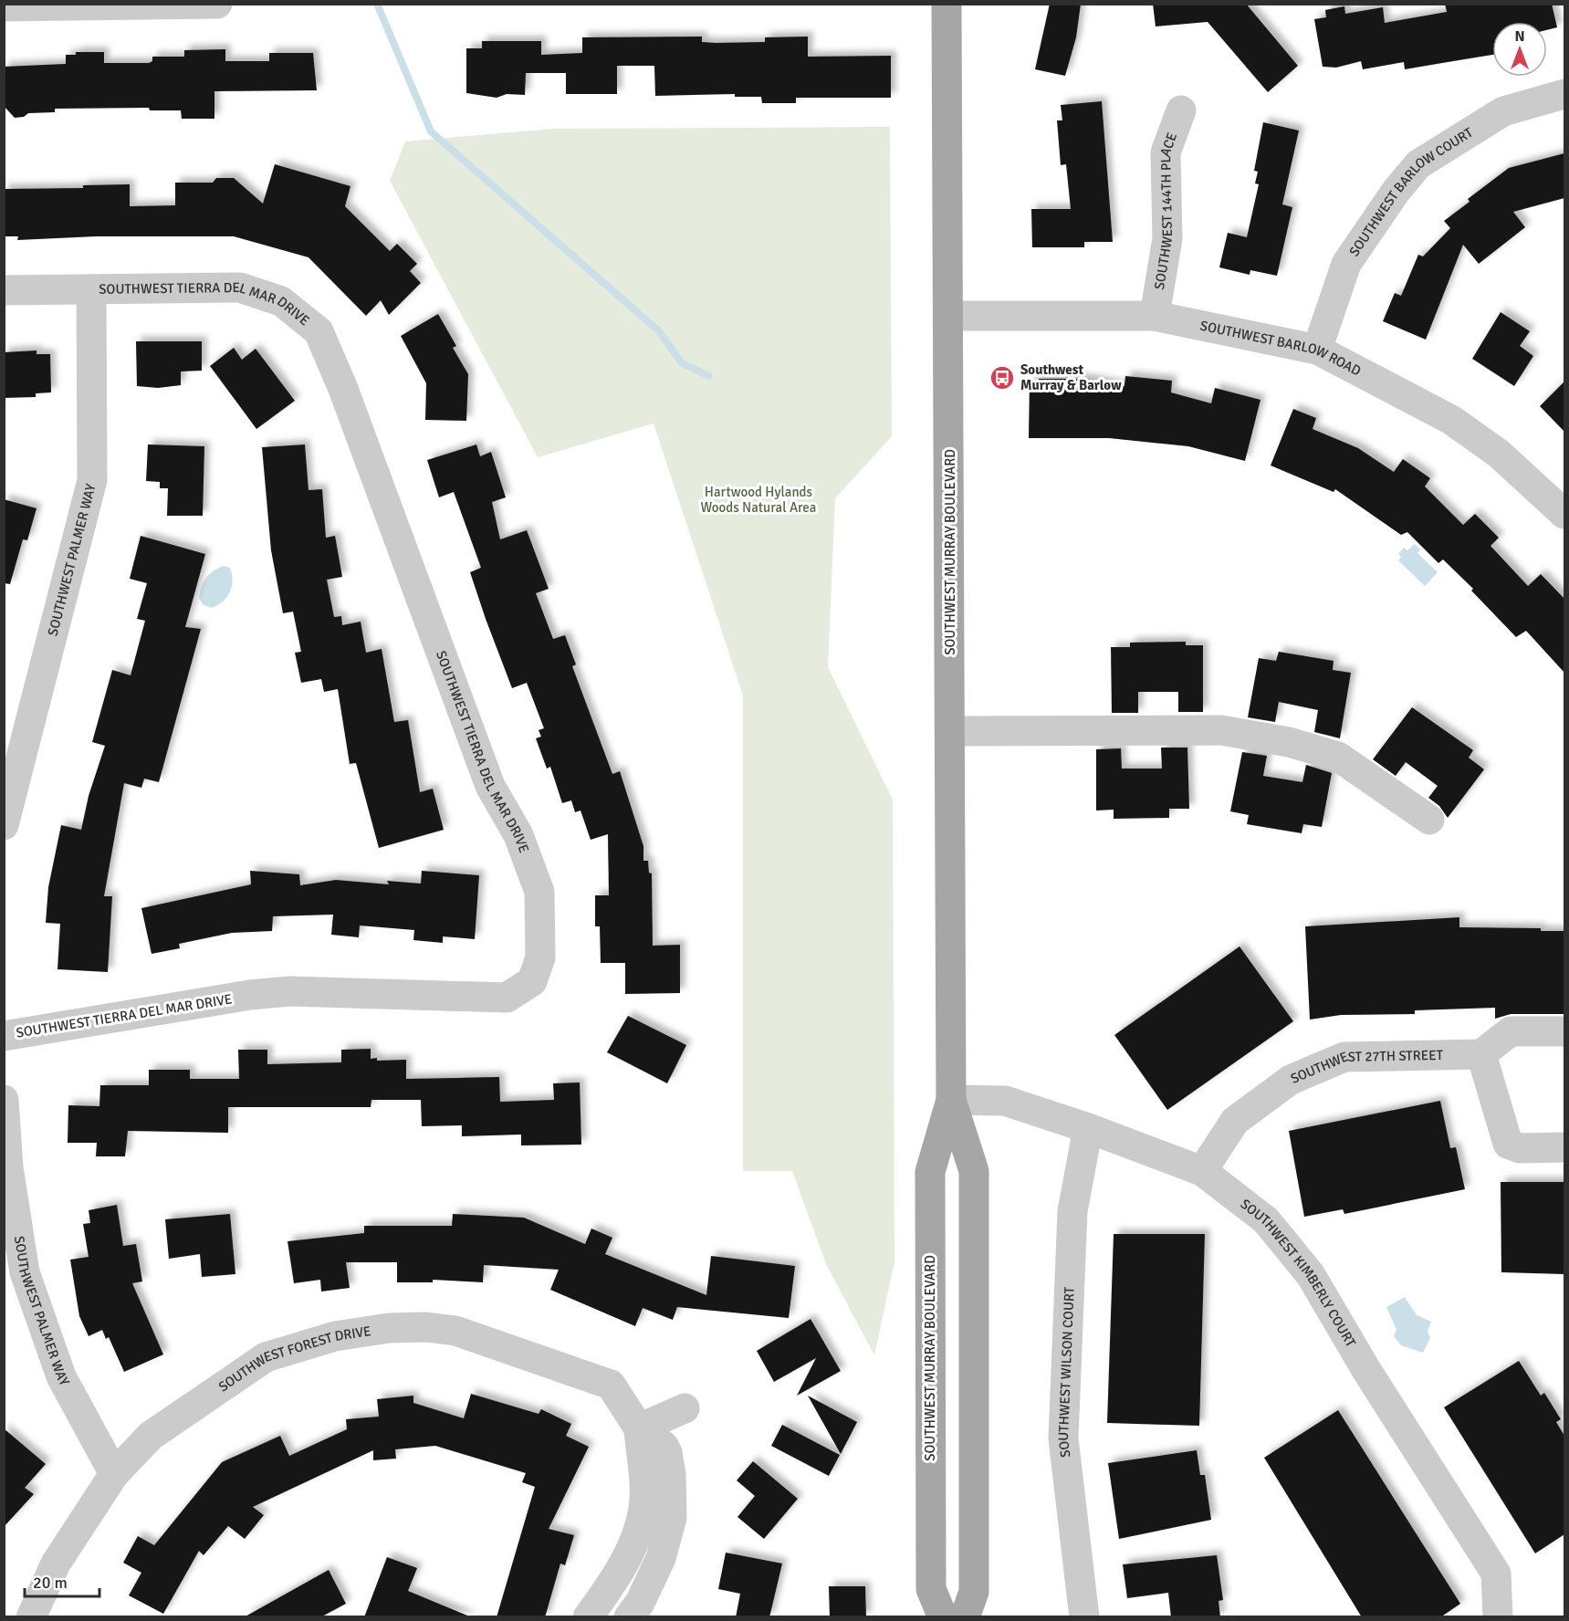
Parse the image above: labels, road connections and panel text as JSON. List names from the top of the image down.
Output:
{
  "streets": {
    "main road": ["SOUTHWEST MURRAY BOULEVARD"],
    "street": [
      "SOUTHWEST BARLOW COURT",
      "SOUTHWEST 144TH PLACE",
      "SOUTHWEST TIERRA DEL MAR DRIVE",
      "SOUTHWEST BARLOW ROAD",
      "SOUTHWEST PALMER WAY",
      "SOUTHWEST 27TH STREET",
      "SOUTHWEST KIMBERLY COURT",
      "SOUTHWEST FOREST DRIVE",
      "SOUTHWEST WILSON COURT"
    ]
  },
  "crossings": [
    ["SOUTHWEST BARLOW COURT", "SOUTHWEST BARLOW ROAD"],
    ["SOUTHWEST 144TH PLACE", "SOUTHWEST BARLOW ROAD"],
    ["SOUTHWEST TIERRA DEL MAR DRIVE", "SOUTHWEST PALMER WAY"],
    ["SOUTHWEST BARLOW ROAD", "SOUTHWEST MURRAY BOULEVARD"],
    ["SOUTHWEST MURRAY BOULEVARD", "SOUTHWEST KIMBERLY COURT"],
    ["SOUTHWEST PALMER WAY", "SOUTHWEST FOREST DRIVE"],
    ["SOUTHWEST 27TH STREET", "SOUTHWEST KIMBERLY COURT"],
    ["SOUTHWEST KIMBERLY COURT", "SOUTHWEST WILSON COURT"]
  ],
  "parks": ["Hartwood Hylands Woods Natural Area"],
  "places": {
    "bus stop": ["Southwest Murray & Barlow"]
  },
  "scale_bar": "20 m",
  "north": "top"
}
